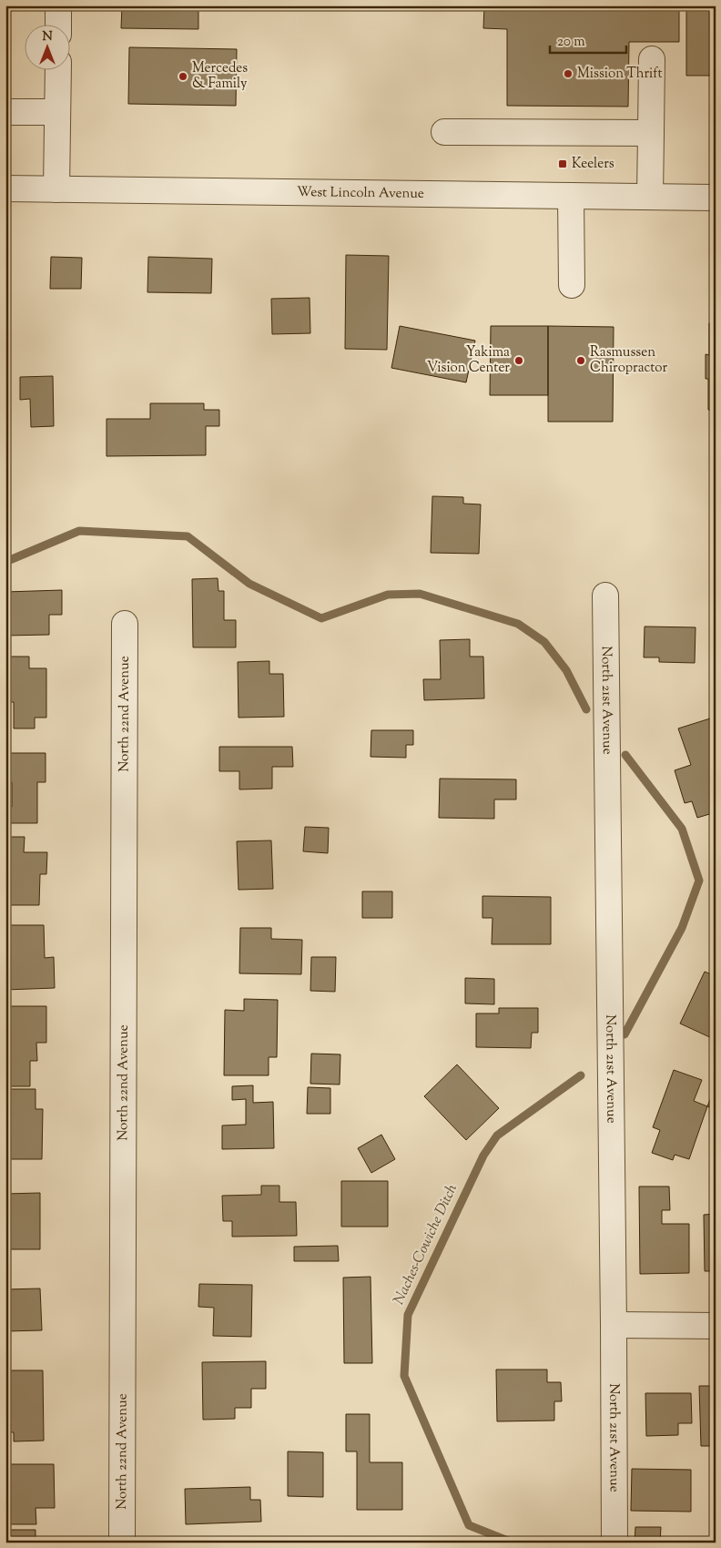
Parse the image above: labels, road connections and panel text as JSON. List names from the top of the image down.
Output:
{
  "streets": {
    "street": ["West Lincoln Avenue", "North 21st Avenue", "North 22nd Avenue"]
  },
  "water": ["Naches-Cowiche Ditch"],
  "places": {
    "other": [
      "Mission Thrift",
      "Mercedes & Family",
      "Yakima Vision Center",
      "Rasmussen Chiropractor"
    ],
    "transit": ["Keelers"]
  },
  "scale_bar": "20 m",
  "north": "top"
}
